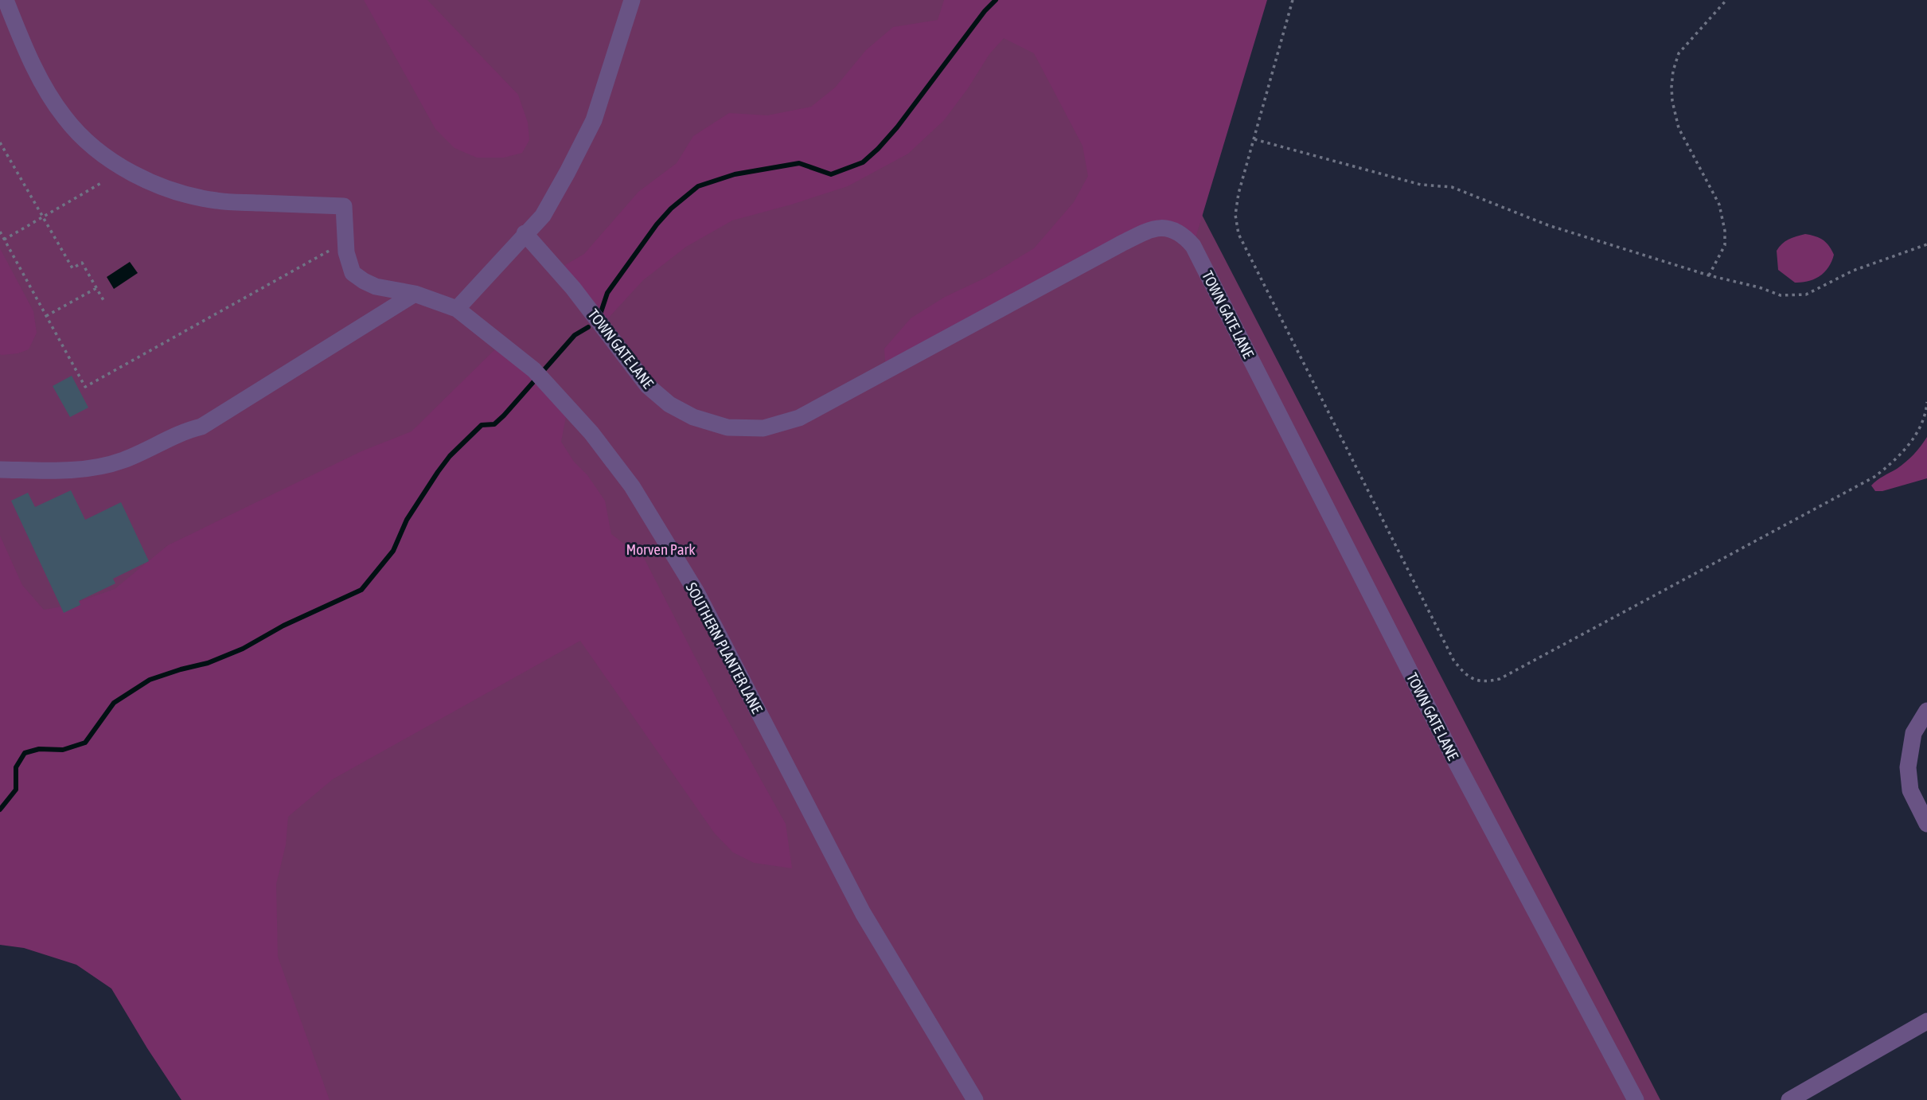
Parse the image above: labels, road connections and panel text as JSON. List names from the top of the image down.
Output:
{
  "streets": {
    "street": ["TOWN GATE LANE", "SOUTHERN PLANTER LANE"]
  },
  "parks": ["Morven Park"]
}
